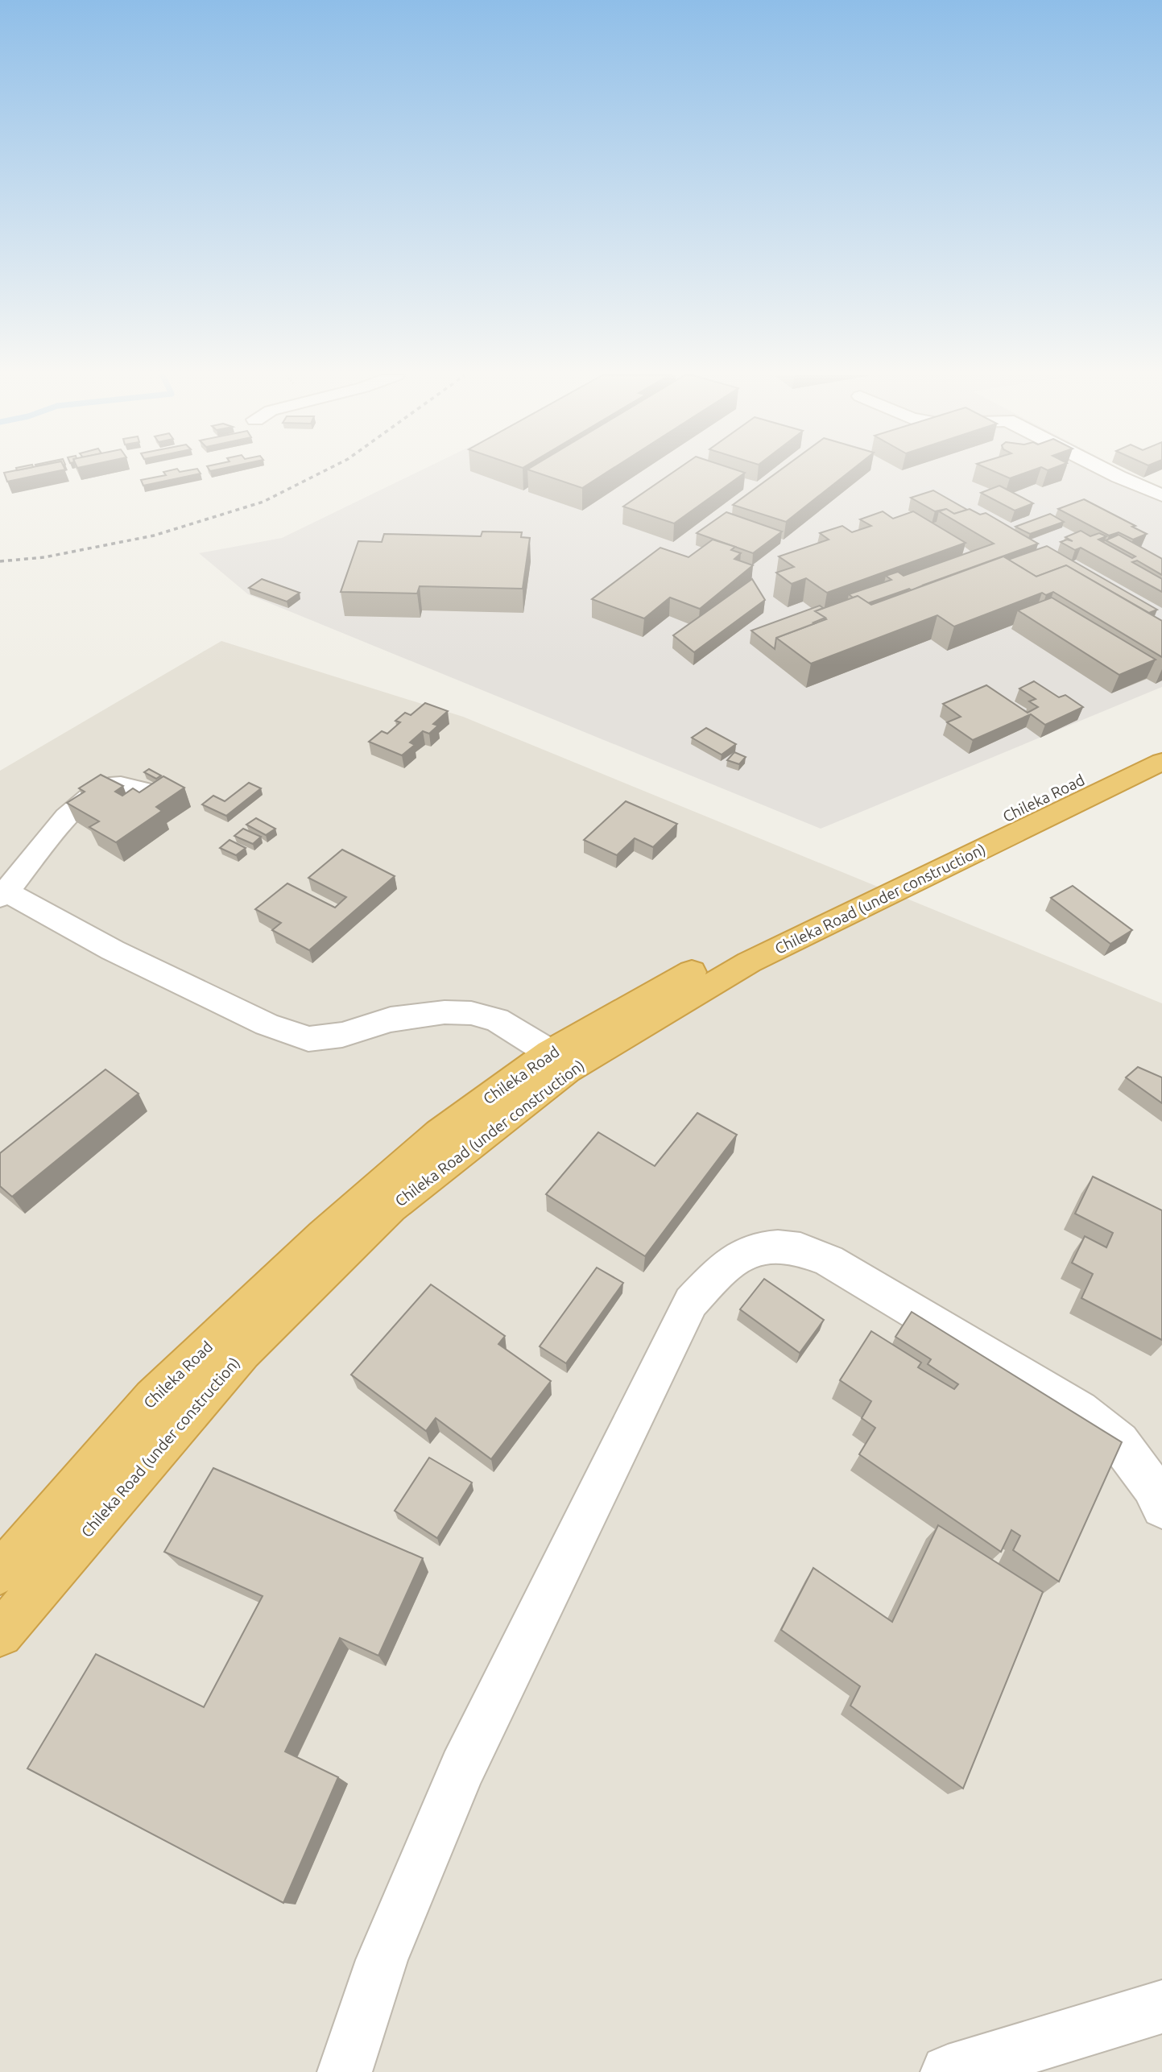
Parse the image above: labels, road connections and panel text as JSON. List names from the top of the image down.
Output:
{
  "streets": {
    "highway": ["Chileka Road", "Chileka Road (under construction)"]
  }
}
